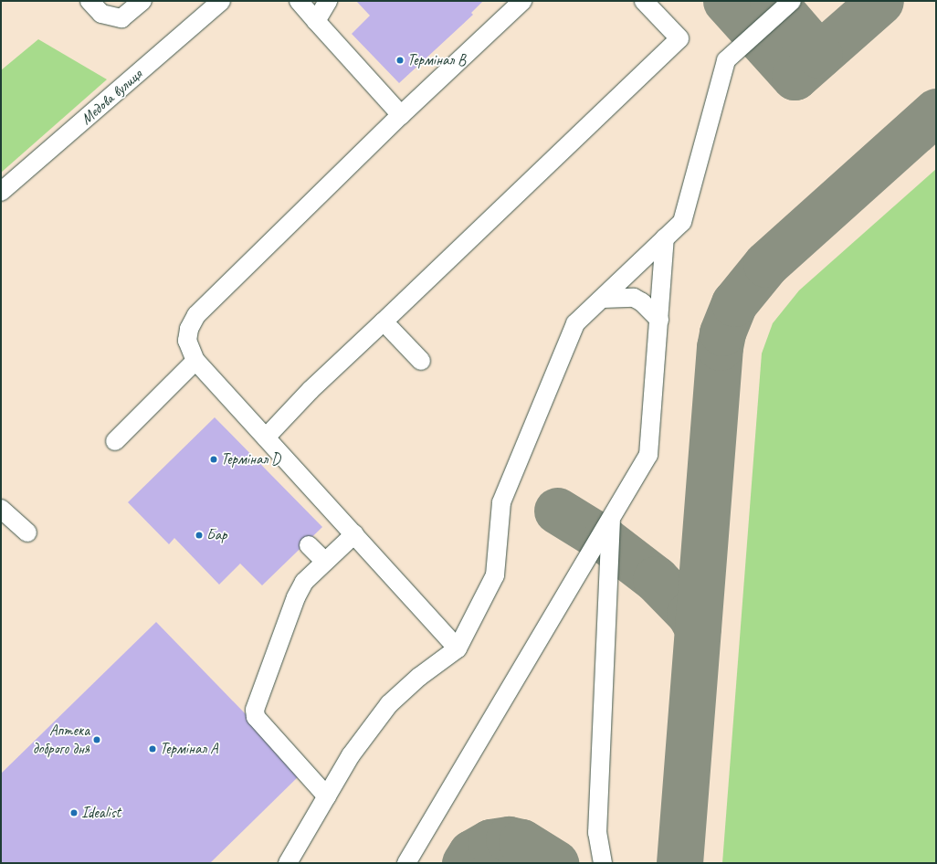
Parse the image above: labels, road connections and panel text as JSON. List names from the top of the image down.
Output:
{
  "streets": {
    "street": ["Медова вулиця"]
  },
  "places": [
    "Термінал B",
    "Термінал D",
    "Бар",
    "Аптека доброго дня",
    "Термінал А",
    "Idealist"
  ]
}
